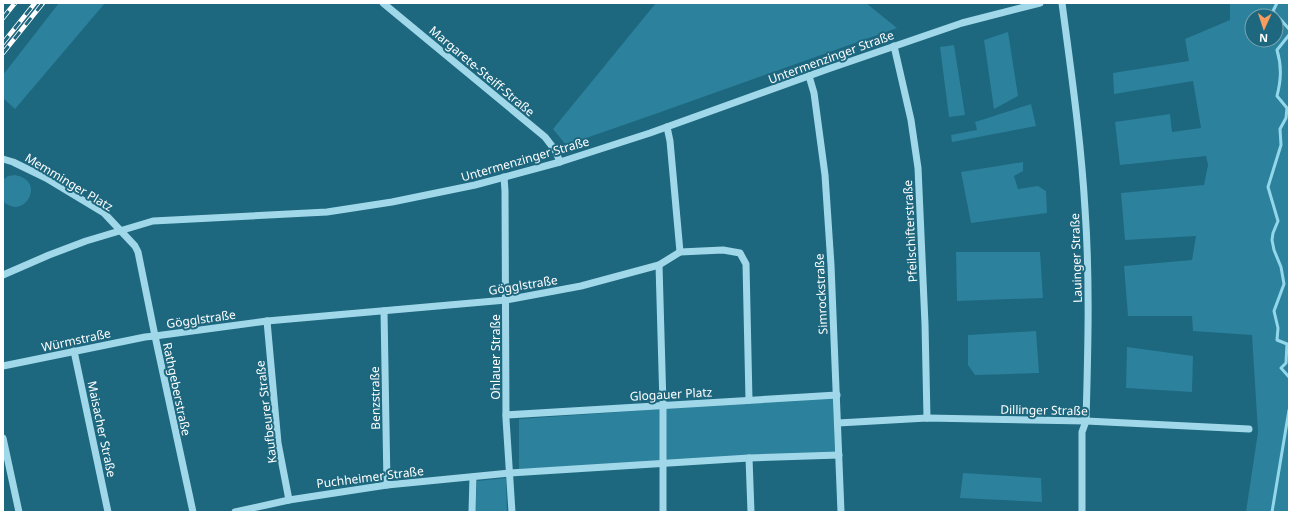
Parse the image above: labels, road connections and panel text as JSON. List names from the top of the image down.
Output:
{
  "streets": {
    "street": [
      "Untermenzinger Straße",
      "Margarete-Steiff-Straße",
      "Memminger Platz",
      "Pfeilschifterstraße",
      "Lauinger Straße",
      "Gögglstraße",
      "Simrockstraße",
      "Würmstraße",
      "Ohlauer Straße",
      "Rathgeberstraße",
      "Glogauer Platz",
      "Benzstraße",
      "Dillinger Straße",
      "Kaufbeurer Straße",
      "Maisacher Straße",
      "Puchheimer Straße"
    ]
  },
  "crossings": [
    ["Untermenzinger Straße", "Margarete-Steiff-Straße"],
    ["Untermenzinger Straße", "Memminger Platz"],
    ["Untermenzinger Straße", "Pfeilschifterstraße"],
    ["Untermenzinger Straße", "Simrockstraße"],
    ["Untermenzinger Straße", "Ohlauer Straße"],
    ["Untermenzinger Straße", "Rathgeberstraße"],
    ["Memminger Platz", "Rathgeberstraße"],
    ["Pfeilschifterstraße", "Dillinger Straße"],
    ["Lauinger Straße", "Dillinger Straße"],
    ["Gögglstraße", "Würmstraße"],
    ["Gögglstraße", "Ohlauer Straße"],
    ["Gögglstraße", "Rathgeberstraße"],
    ["Gögglstraße", "Benzstraße"],
    ["Gögglstraße", "Kaufbeurer Straße"],
    ["Simrockstraße", "Glogauer Platz"],
    ["Simrockstraße", "Dillinger Straße"],
    ["Würmstraße", "Rathgeberstraße"],
    ["Würmstraße", "Maisacher Straße"],
    ["Ohlauer Straße", "Glogauer Platz"],
    ["Ohlauer Straße", "Puchheimer Straße"],
    ["Benzstraße", "Puchheimer Straße"],
    ["Kaufbeurer Straße", "Puchheimer Straße"]
  ],
  "north": "bottom"
}
